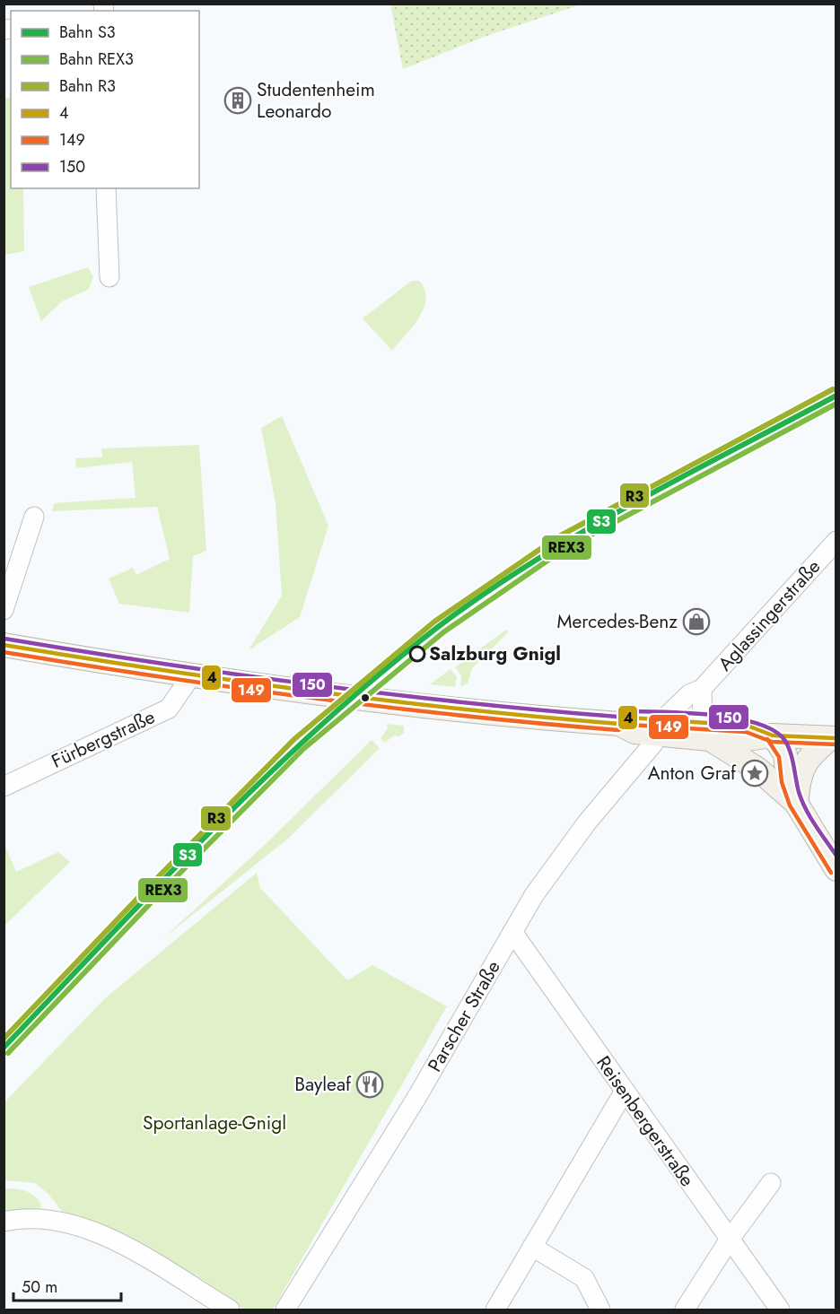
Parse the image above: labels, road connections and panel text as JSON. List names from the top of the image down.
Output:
{
  "streets": {
    "street": [
      "Aglassingerstraße",
      "Fürbergstraße",
      "Parscher Straße",
      "Reisenbergerstraße"
    ]
  },
  "crossings": [
    ["Aglassingerstraße", "Parscher Straße"],
    ["Parscher Straße", "Reisenbergerstraße"]
  ],
  "parks": ["Sportanlage-Gnigl"],
  "places": {
    "building": ["Studentenheim Leonardo"],
    "shop": ["Mercedes-Benz"],
    "other": ["Salzburg Gnigl"],
    "place": ["Anton Graf"],
    "restaurant": ["Bayleaf"]
  },
  "lines": [
    "rail line R3",
    "rail line S3",
    "rail line REX3",
    "transit line 150",
    "transit line 4",
    "transit line 149"
  ],
  "legend": [
    "Bahn S3",
    "Bahn REX3",
    "Bahn R3",
    "4",
    "149",
    "150"
  ],
  "scale_bar": "50 m"
}
